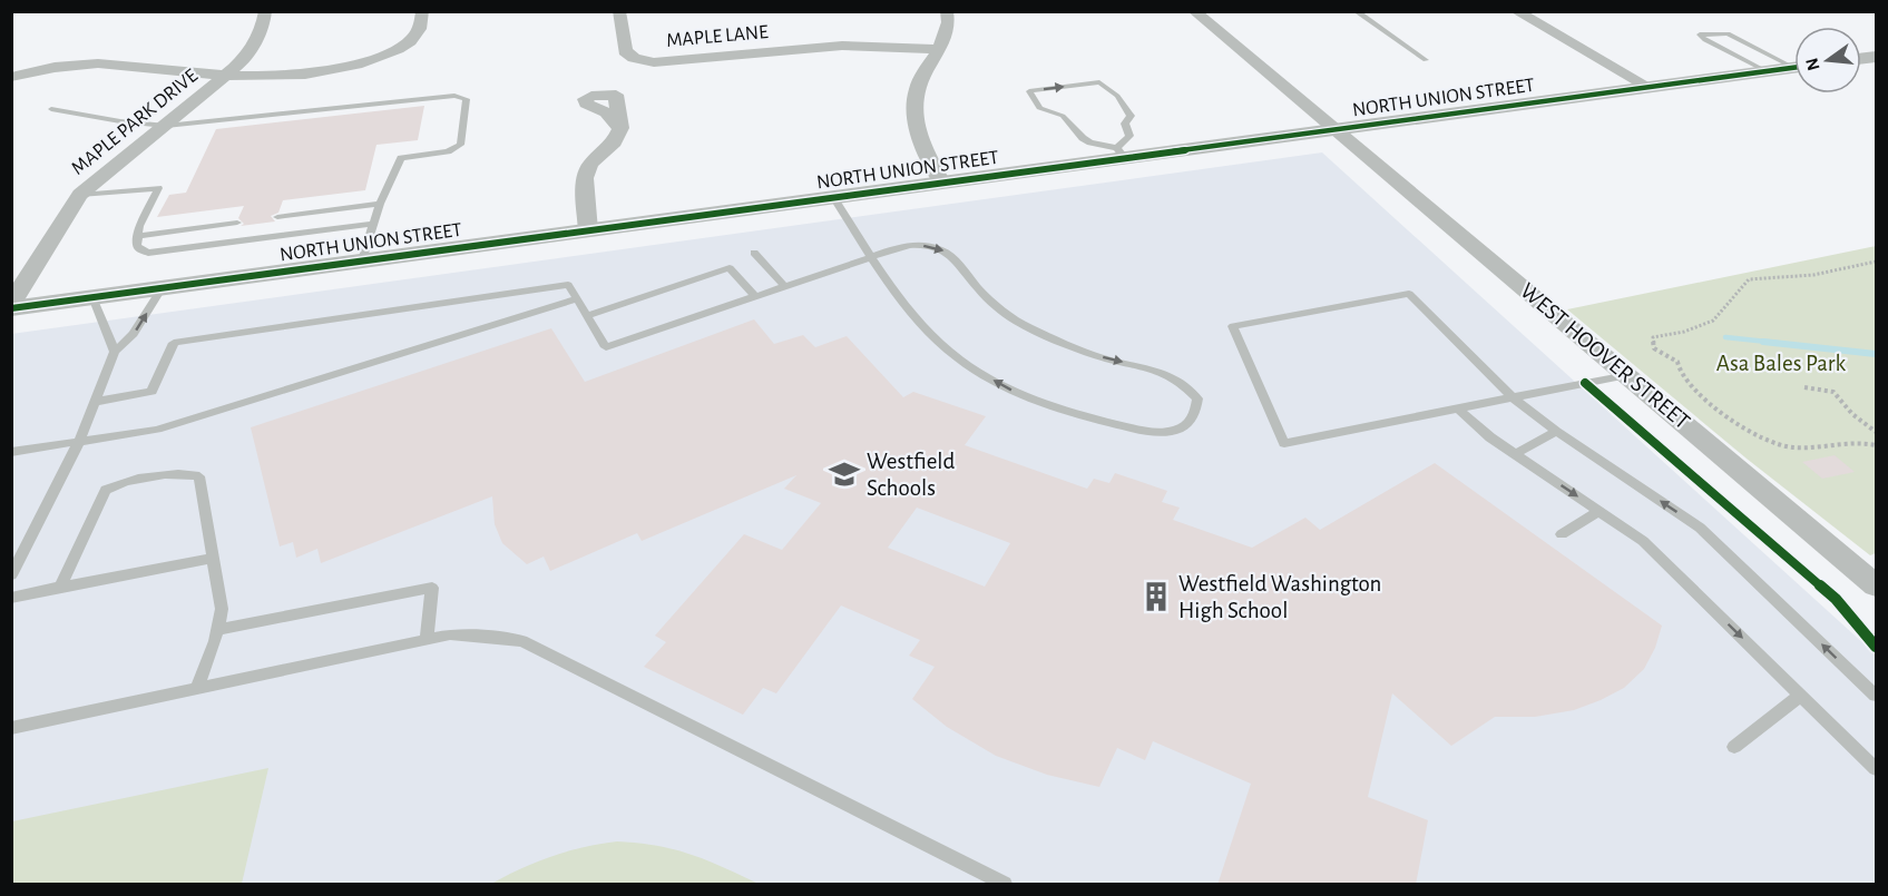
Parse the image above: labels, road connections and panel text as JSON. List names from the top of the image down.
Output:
{
  "streets": {
    "street": [
      "MAPLE LANE",
      "NORTH UNION STREET",
      "MAPLE PARK DRIVE",
      "WEST HOOVER STREET"
    ]
  },
  "crossings": [
    ["NORTH UNION STREET", "MAPLE PARK DRIVE"],
    ["NORTH UNION STREET", "WEST HOOVER STREET"]
  ],
  "parks": ["Asa Bales Park"],
  "places": {
    "school or university": ["Westfield Schools"],
    "building": ["Westfield Washington High School"]
  },
  "north": "left"
}
